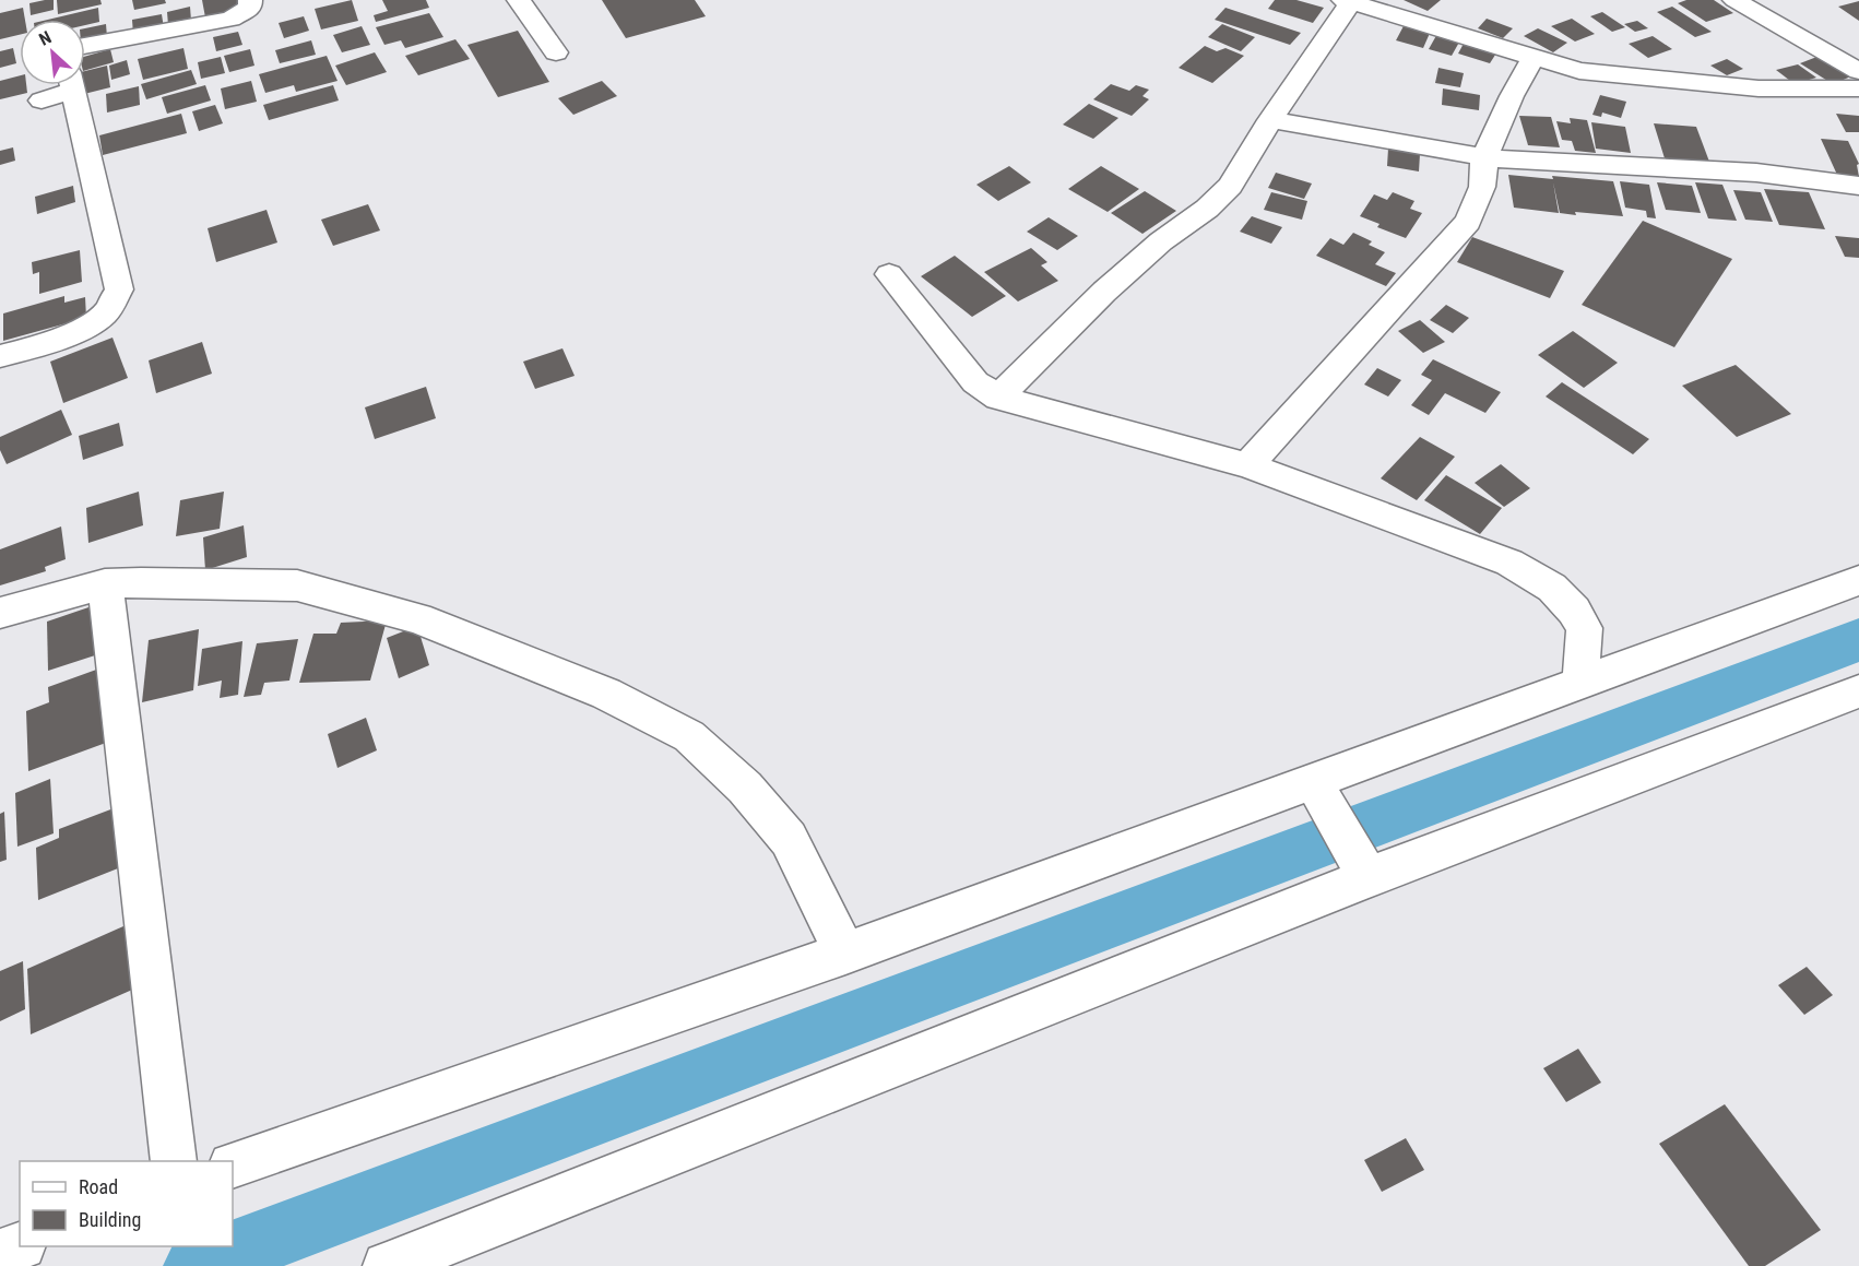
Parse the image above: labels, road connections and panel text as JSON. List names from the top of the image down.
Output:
{
  "legend": ["Road", "Building"],
  "north": "top left"
}
